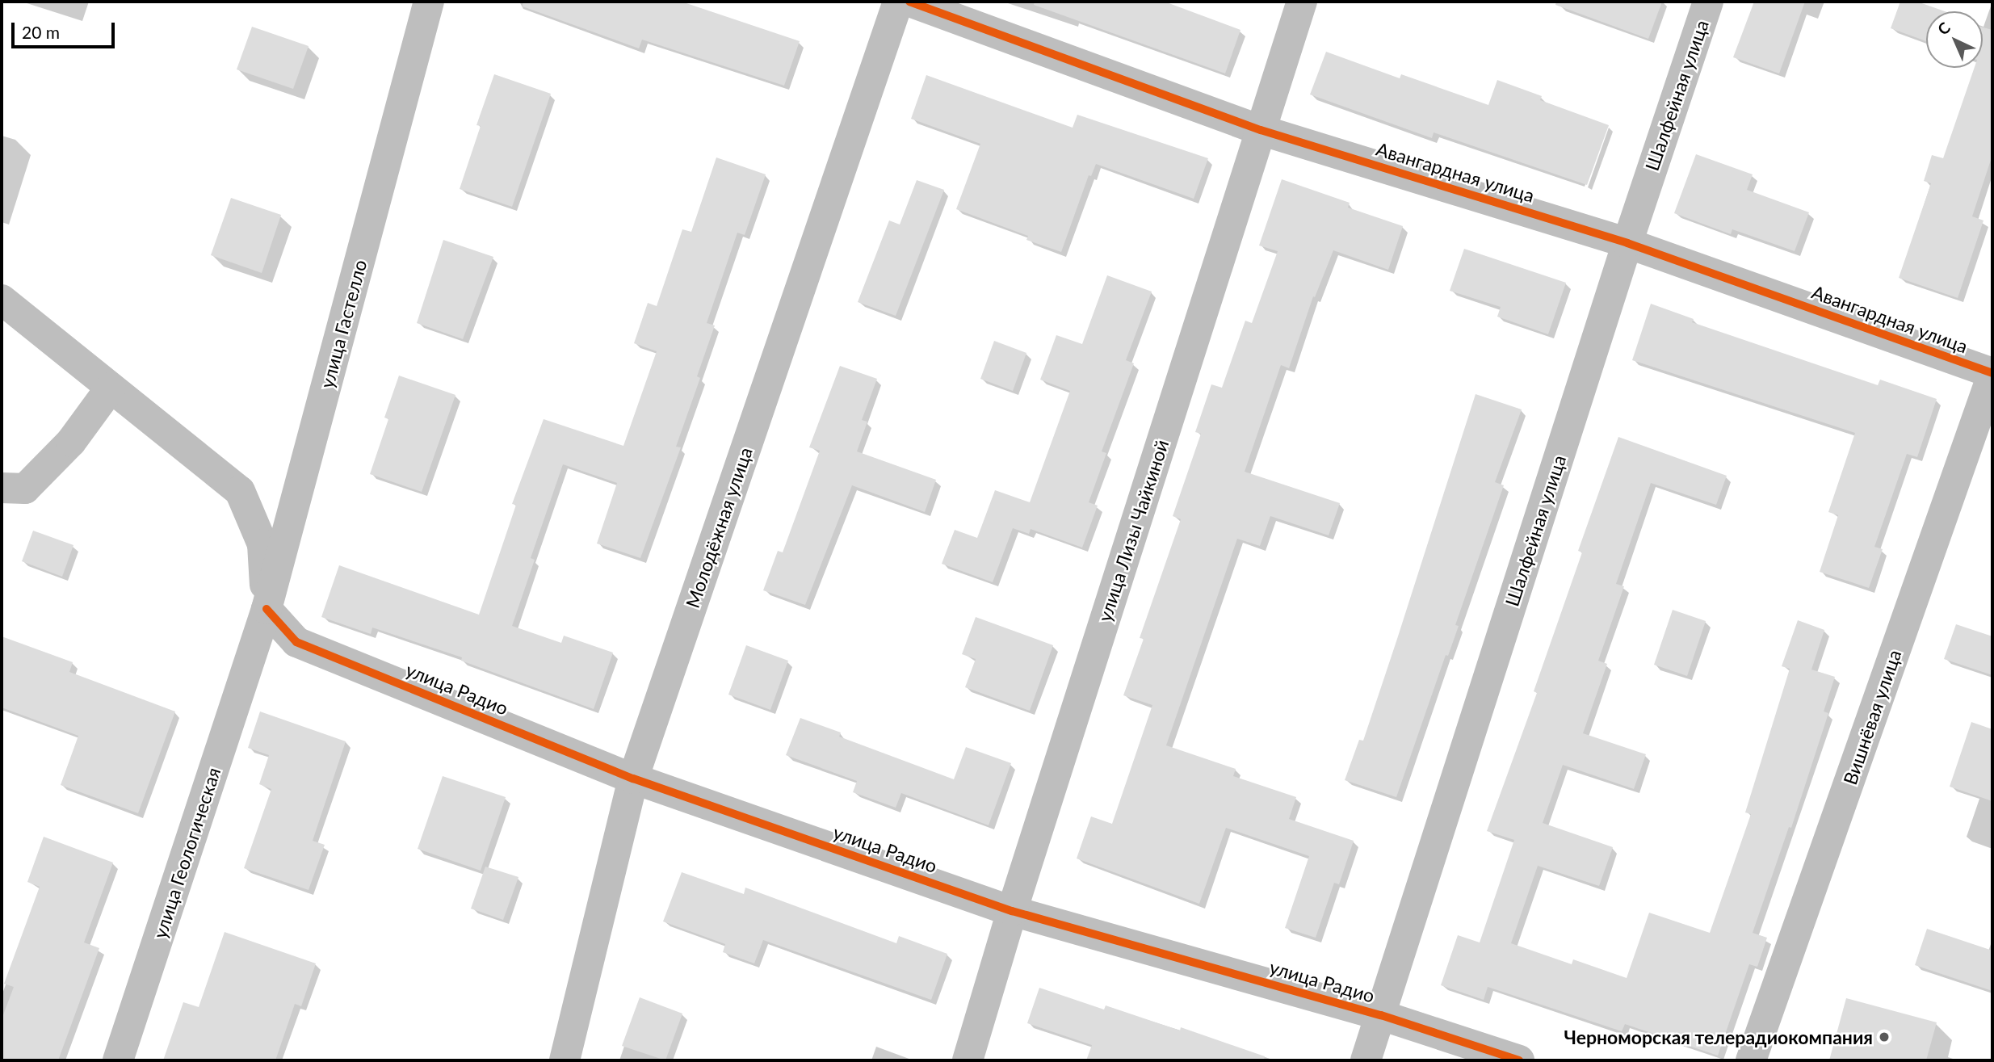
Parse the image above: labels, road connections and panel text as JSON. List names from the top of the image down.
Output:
{
  "streets": {
    "street": [
      "Шалфейная улица",
      "Авангардная улица",
      "улица Гастелло",
      "Молодёжная улица",
      "улица Лизы Чайкиной",
      "улица Радио",
      "Вишнёвая улица",
      "улица Геологическая"
    ]
  },
  "crossings": [
    ["Шалфейная улица", "Авангардная улица"],
    ["Шалфейная улица", "улица Радио"],
    ["Авангардная улица", "улица Лизы Чайкиной"],
    ["Авангардная улица", "Вишнёвая улица"],
    ["улица Гастелло", "улица Радио"],
    ["улица Гастелло", "улица Геологическая"],
    ["Молодёжная улица", "улица Радио"],
    ["улица Лизы Чайкиной", "улица Радио"]
  ],
  "places": ["Черноморская телерадиокомпания"],
  "scale_bar": "20 m",
  "north": "top left"
}
